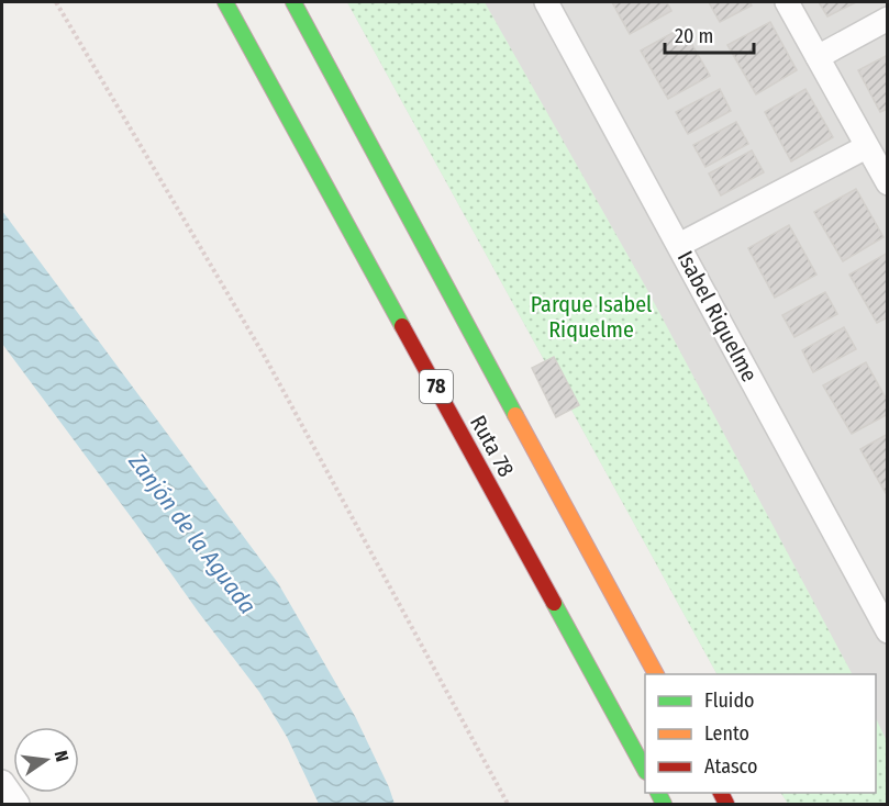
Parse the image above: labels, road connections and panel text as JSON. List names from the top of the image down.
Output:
{
  "streets": {
    "highway": ["78", "Ruta 78"],
    "street": ["Isabel Riquelme"]
  },
  "water": ["Zanjón de la Aguada"],
  "parks": ["Parque Isabel Riquelme"],
  "legend": ["Fluido", "Lento", "Atasco"],
  "scale_bar": "20 m",
  "north": "right"
}
